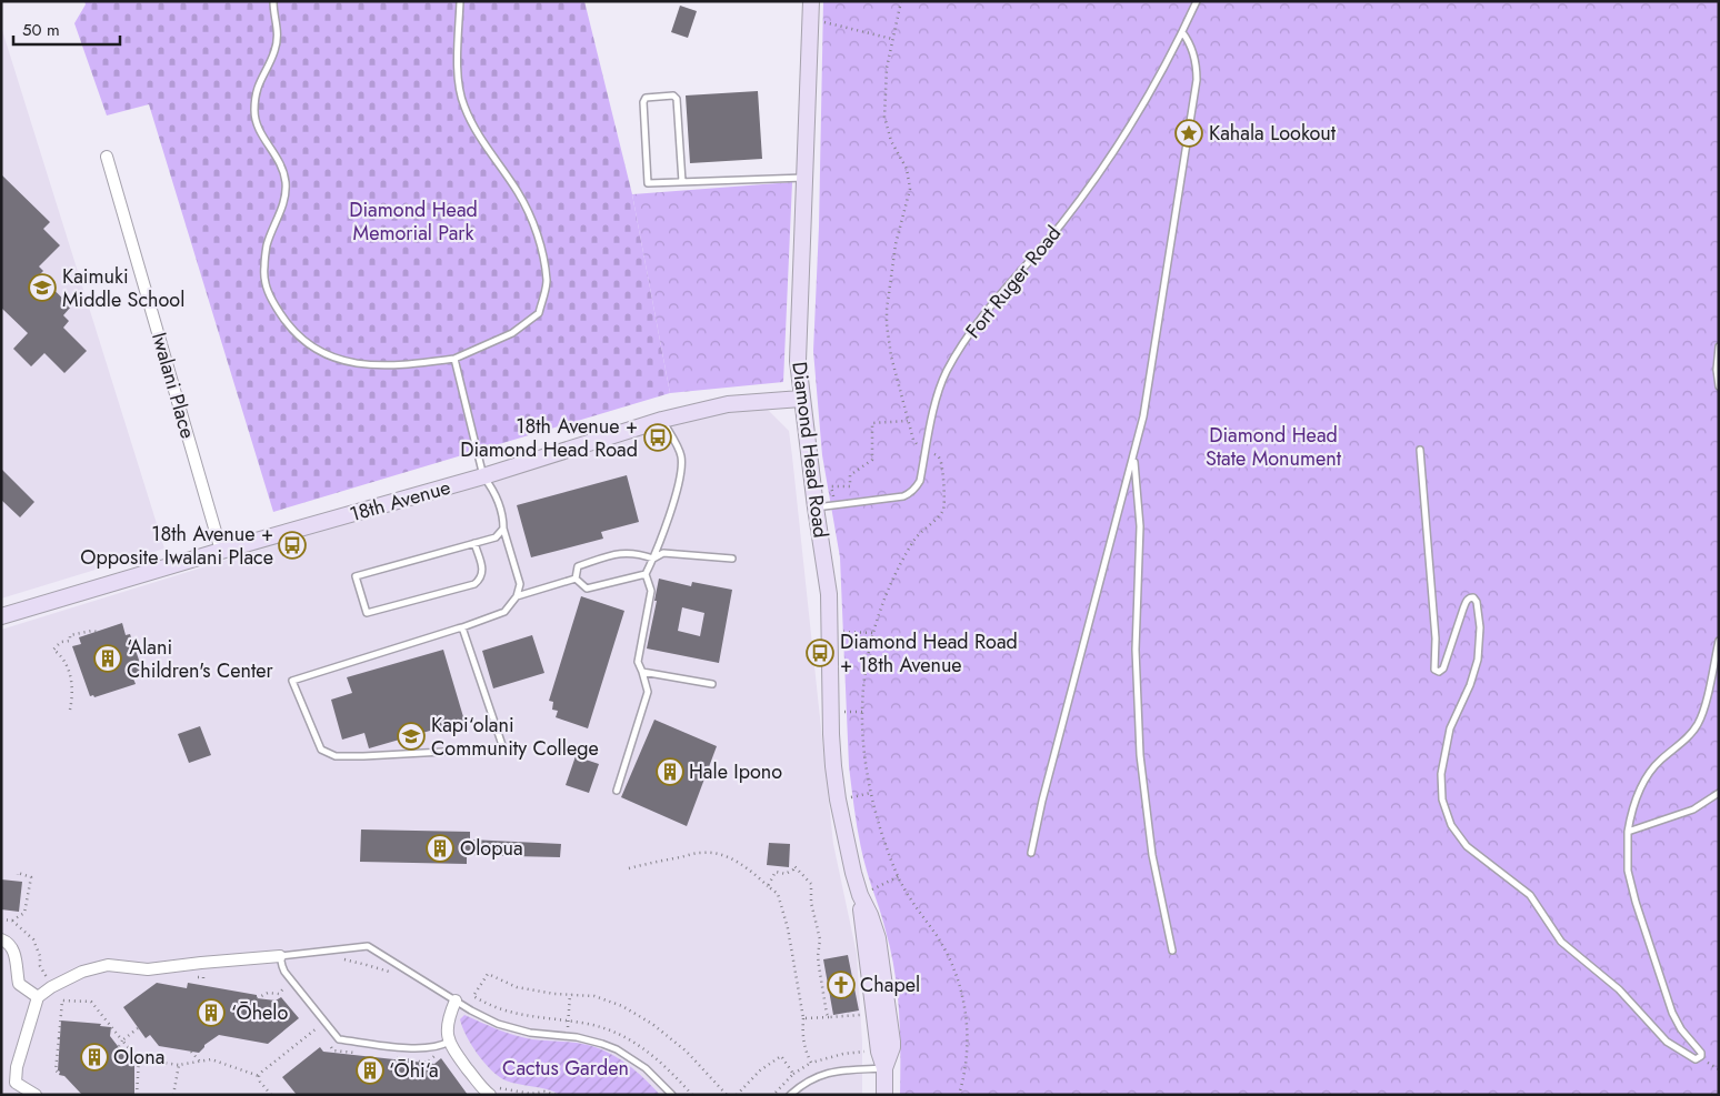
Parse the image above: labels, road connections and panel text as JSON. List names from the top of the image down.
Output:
{
  "streets": {
    "street": ["Iwalani Place", "Diamond Head Road", "18th Avenue"],
    "lane": ["Fort Ruger Road"]
  },
  "crossings": [
    ["Fort Ruger Road", "Diamond Head Road"],
    ["Iwalani Place", "18th Avenue"],
    ["Diamond Head Road", "18th Avenue"]
  ],
  "parks": ["Diamond Head Memorial Park", "Diamond Head State Monument", "Cactus Garden"],
  "places": {
    "place": ["Kahala Lookout"],
    "school or university": ["Kaimuki Middle School", "Kapi‘olani Community College"],
    "bus stop": ["18th Avenue + Diamond Head Road", "18th Avenue + Opposite Iwalani Place", "Diamond Head Road + 18th Avenue"],
    "building": [
      "‘Alani Children's Center",
      "Hale Ipono",
      "Olopua",
      "‘Ōhelo",
      "Olona",
      "‘Ōhi‘a"
    ],
    "church": ["Chapel"]
  },
  "scale_bar": "50 m"
}
